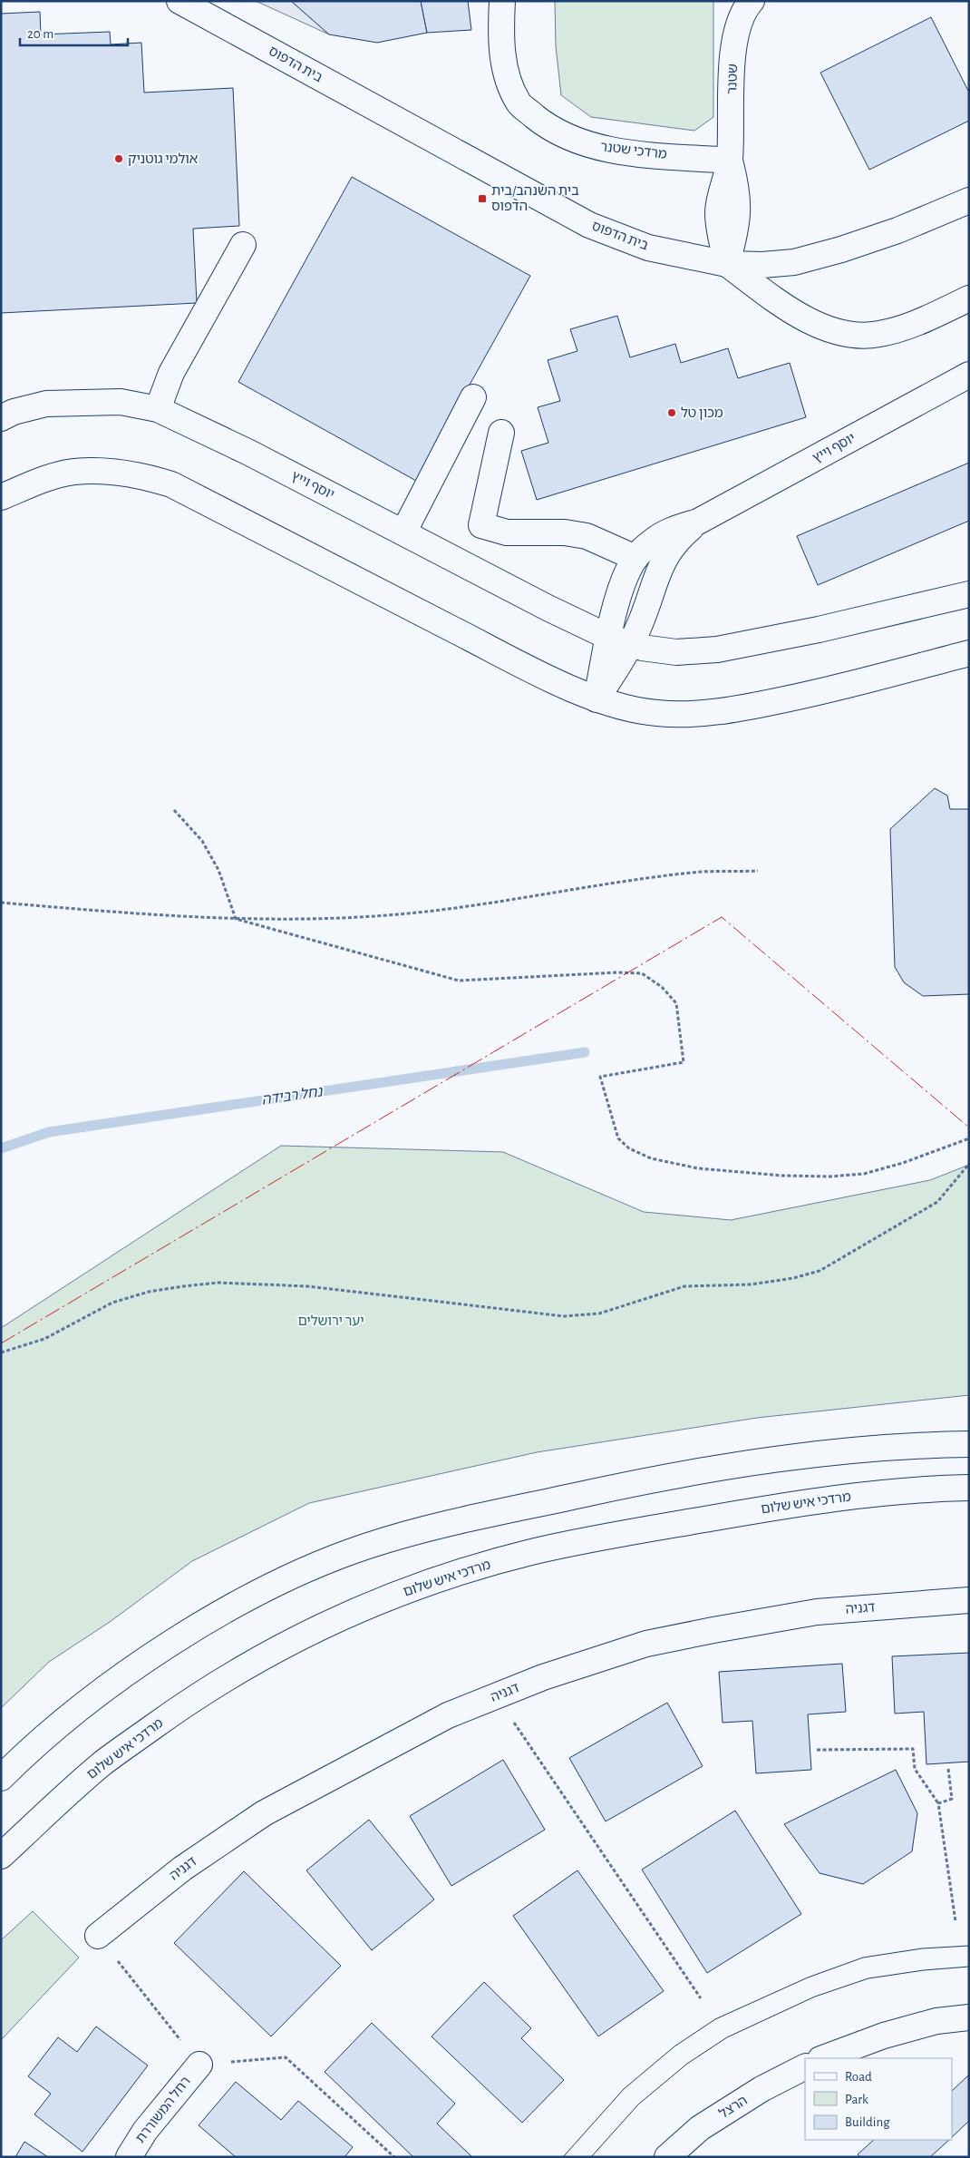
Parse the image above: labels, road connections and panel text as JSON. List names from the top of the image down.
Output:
{
  "streets": {
    "main road": [
      "בית הדפוס",
      "שטנר",
      "מרדכי שטנר",
      "יוסף וייץ",
      "מרדכי איש שלום",
      "דגניה",
      "הרצל",
      "רחל המשוררת"
    ]
  },
  "crossings": [
    ["שטנר", "מרדכי שטנר"]
  ],
  "water": ["נחל רבידה"],
  "parks": ["יער ירושלים"],
  "places": {
    "other": ["אולמי גוטניק", "מכון טל"],
    "transit": ["בית השנהב/בית הדפוס"]
  },
  "legend": ["Road", "Park", "Building"],
  "scale_bar": "20 m"
}
